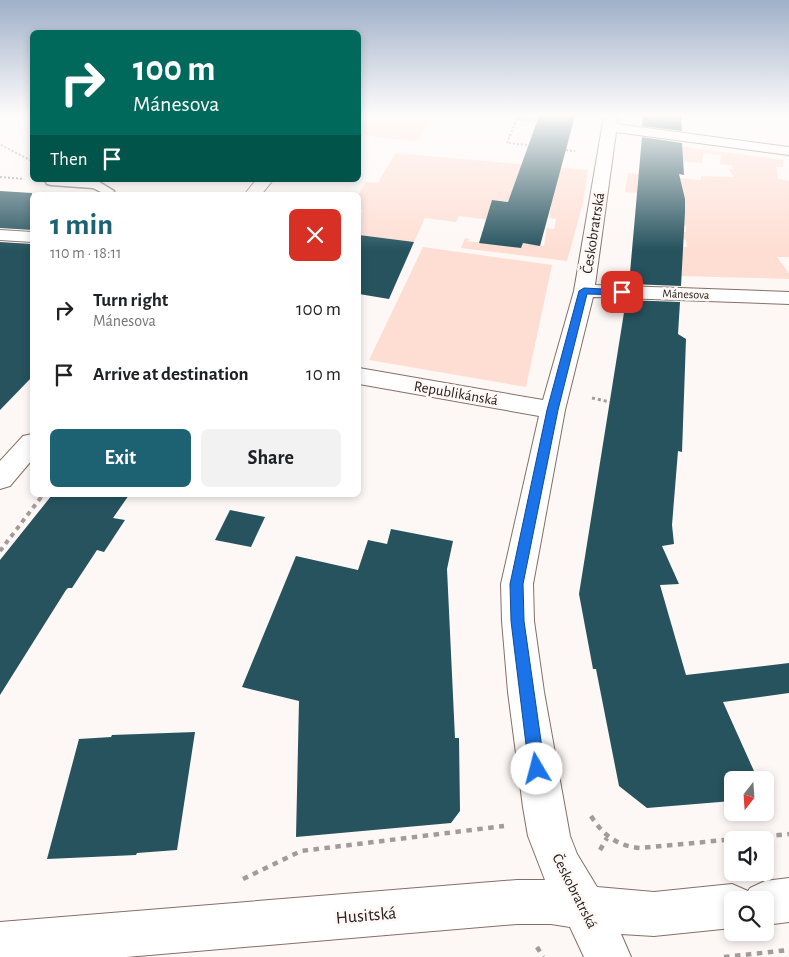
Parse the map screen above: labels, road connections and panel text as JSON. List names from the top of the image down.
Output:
{
  "streets": {
    "street": [
      "Českobratrská",
      "Mánesova",
      "Republikánská",
      "Husitská"
    ]
  },
  "crossings": [
    ["Českobratrská", "Mánesova"],
    ["Českobratrská", "Republikánská"],
    ["Českobratrská", "Husitská"]
  ],
  "north": "bottom",
  "page": {
    "turn": ["100 m", "Mánesova"],
    "then": "Then",
    "heading": ["1 min", "110 m · 18:11"],
    "list": [
      {
        "name": "Turn right",
        "note": "Mánesova",
        "value": "100 m"
      },
      {
        "name": "Arrive at destination",
        "value": "10 m"
      }
    ],
    "buttons": ["Exit", "Share"]
  }
}
